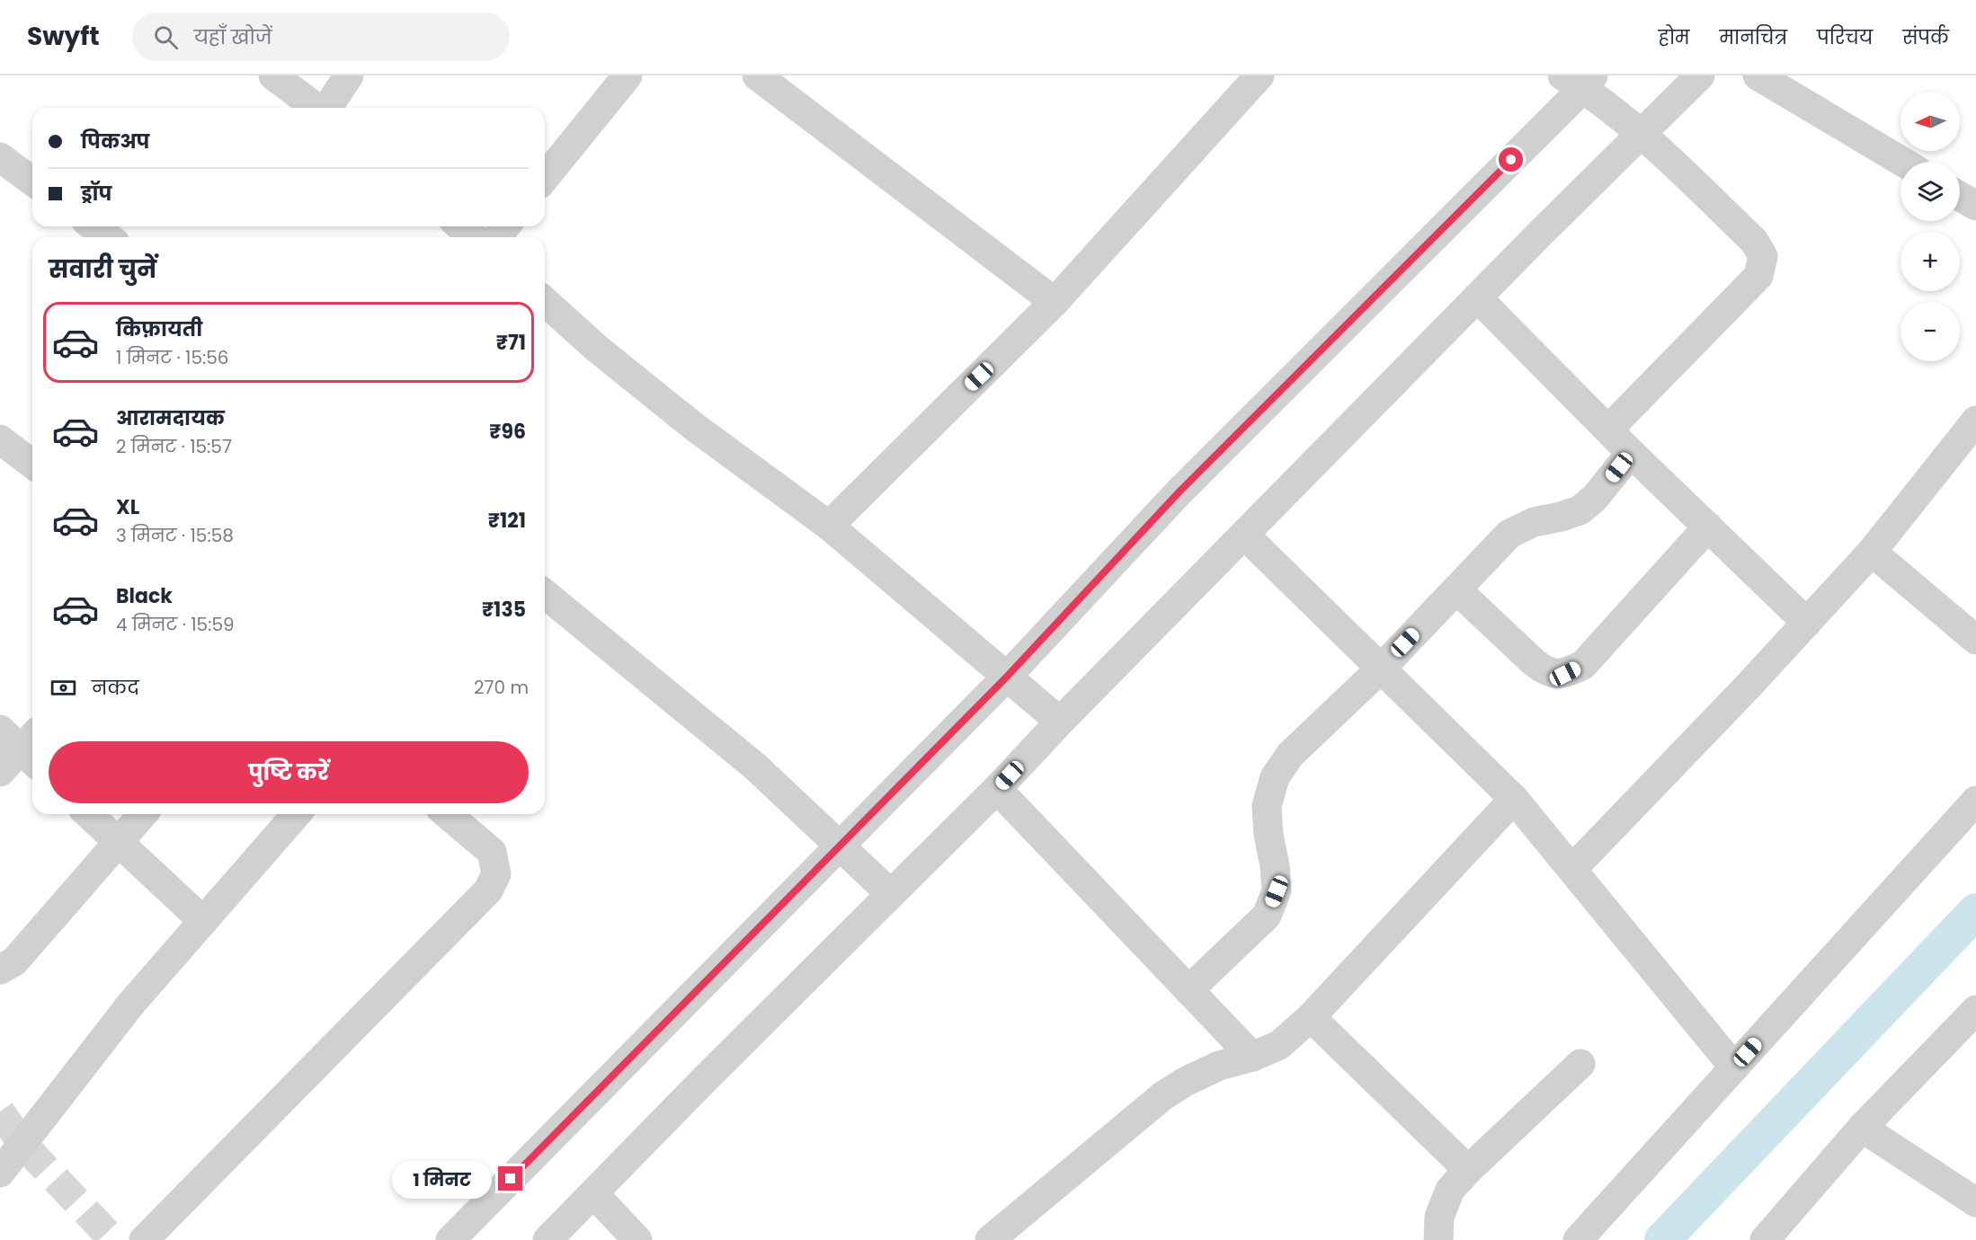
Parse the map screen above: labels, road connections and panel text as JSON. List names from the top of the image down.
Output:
{
  "north": "left",
  "page": {
    "header": "Swyft",
    "search": "यहाँ खोजें",
    "nav": [
      "होम",
      "मानचित्र",
      "परिचय",
      "संपर्क"
    ],
    "map_buttons": ["+", "−"],
    "banner": ["पिकअप", "ड्रॉप"],
    "heading": "सवारी चुनें",
    "list": [
      {
        "name": "किफ़ायती",
        "note": "1 मिनट · 15:56",
        "value": "₹71"
      },
      {
        "name": "आरामदायक",
        "note": "2 मिनट · 15:57",
        "value": "₹96"
      },
      {
        "name": "XL",
        "note": "3 मिनट · 15:58",
        "value": "₹121"
      },
      {
        "name": "Black",
        "note": "4 मिनट · 15:59",
        "value": "₹135"
      }
    ],
    "pay": ["नकद", "270 m"],
    "buttons": "पुष्टि करें",
    "bubble": "1 मिनट"
  }
}
